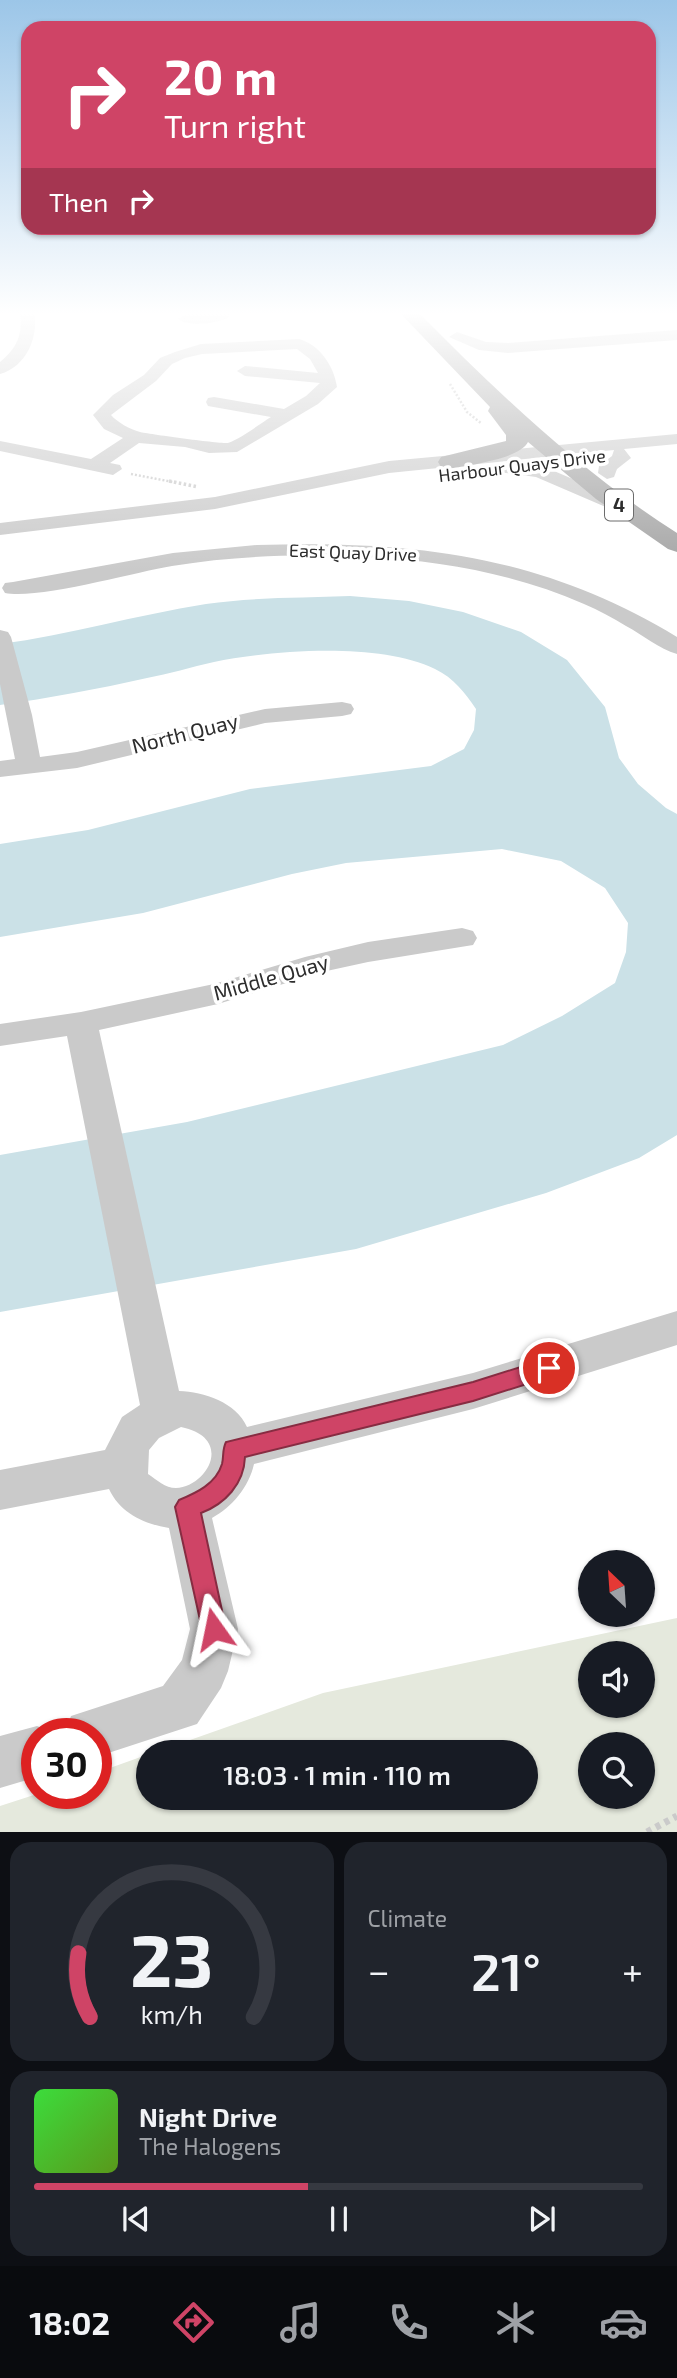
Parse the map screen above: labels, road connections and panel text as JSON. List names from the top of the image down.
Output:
{
  "streets": {
    "main road": ["4"],
    "street": [
      "Harbour Quays Drive",
      "East Quay Drive",
      "North Quay",
      "Middle Quay"
    ]
  },
  "crossings": [
    ["Harbour Quays Drive", "4"]
  ],
  "north": "top left",
  "page": {
    "turn": ["20 m", "Turn right"],
    "then": "Then",
    "limit": "30",
    "trip": "18:03 · 1 min · 110 m",
    "tile": "Climate",
    "heat": ["−", "21°", "+"],
    "song": ["Night Drive", "The Halogens"],
    "tabs": "18:02",
    "gauge": ["23", "km/h"]
  }
}
